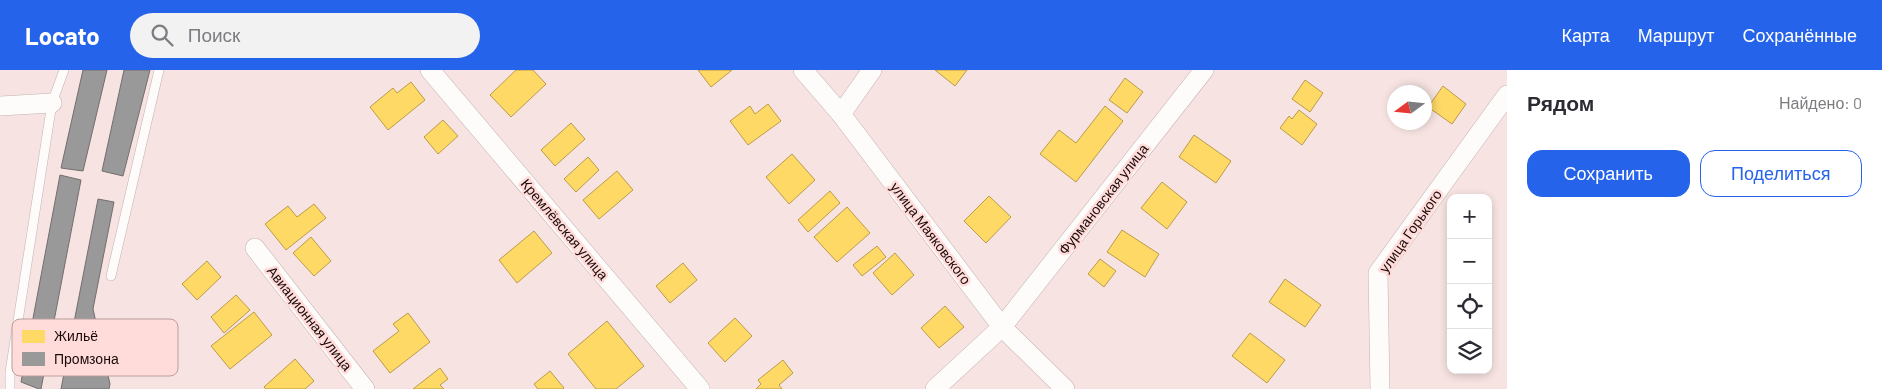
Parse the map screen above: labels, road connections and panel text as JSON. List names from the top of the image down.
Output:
{
  "streets": {
    "street": [
      "Фурмановская улица",
      "Кремлёвская улица",
      "улица Горького",
      "улица Маяковского",
      "Авиационная улица"
    ]
  },
  "crossings": [
    ["Фурмановская улица", "улица Маяковского"]
  ],
  "legend": ["Жильё", "Промзона"],
  "north": "left",
  "page": {
    "header": "Locato",
    "search": "Поиск",
    "nav": ["Карта", "Маршрут", "Сохранённые"],
    "heading": ["Рядом", "Найдено: 0"],
    "buttons": ["Сохранить", "Поделиться"],
    "map_buttons": ["+", "−"]
  }
}
